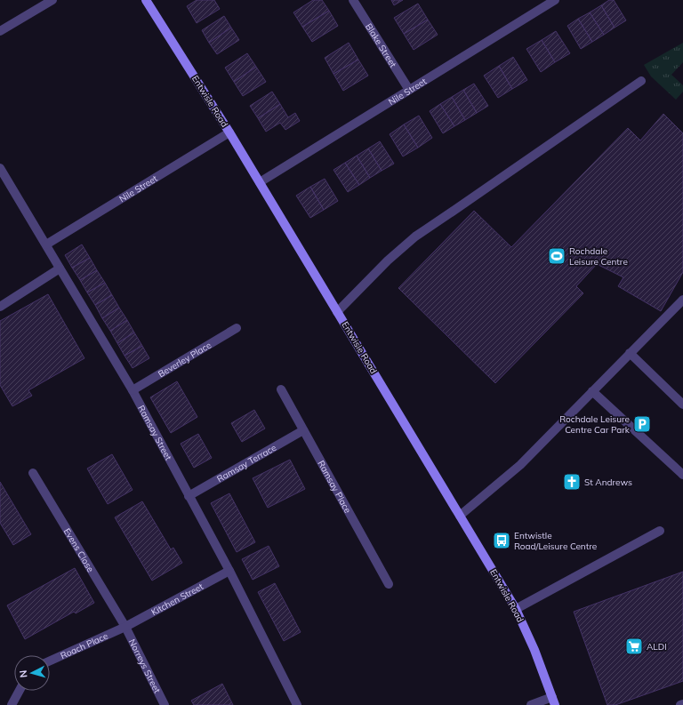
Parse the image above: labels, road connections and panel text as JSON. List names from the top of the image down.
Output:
{
  "streets": {
    "main road": ["Entwisle Road"],
    "street": [
      "Blake Street",
      "Nile Street",
      "Beverley Place",
      "Ramsay Street",
      "Ramsay Terrace",
      "Ramsay Place",
      "Evens Close",
      "Kitchen Street",
      "Roach Place",
      "Norreys Street"
    ]
  },
  "crossings": [
    ["Blake Street", "Nile Street"],
    ["Nile Street", "Entwisle Road"],
    ["Nile Street", "Ramsay Street"],
    ["Beverley Place", "Ramsay Street"],
    ["Ramsay Street", "Ramsay Terrace"],
    ["Ramsay Street", "Kitchen Street"],
    ["Ramsay Terrace", "Ramsay Place"],
    ["Evens Close", "Kitchen Street"],
    ["Evens Close", "Roach Place"],
    ["Evens Close", "Norreys Street"],
    ["Kitchen Street", "Roach Place"],
    ["Kitchen Street", "Norreys Street"],
    ["Roach Place", "Norreys Street"]
  ],
  "places": {
    "sports": ["Rochdale Leisure Centre"],
    "parking": ["Rochdale Leisure Centre Car Park"],
    "church": ["St Andrews"],
    "bus stop": ["Entwistle Road/Leisure Centre"],
    "supermarket": ["ALDI"]
  },
  "north": "left"
}
